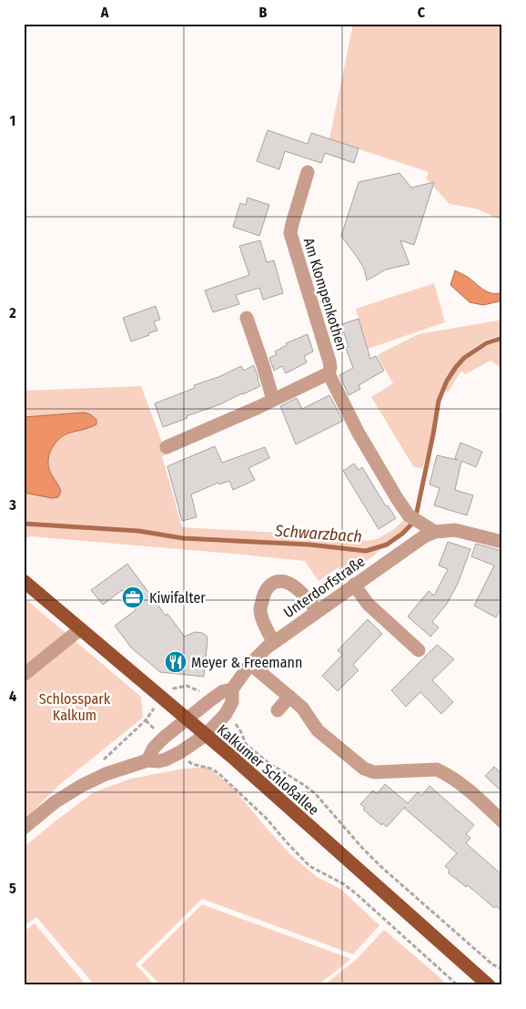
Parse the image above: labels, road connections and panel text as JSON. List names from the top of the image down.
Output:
{
  "streets": {
    "main road": ["Kalkumer Schloßallee"],
    "street": ["Am Klompenkothen", "Unterdorfstraße"]
  },
  "crossings": [
    ["Am Klompenkothen", "Unterdorfstraße"],
    ["Unterdorfstraße", "Kalkumer Schloßallee"]
  ],
  "water": ["Schwarzbach"],
  "parks": ["Schlosspark Kalkum"],
  "places": {
    "office": ["Kiwifalter"],
    "restaurant": ["Meyer & Freemann"]
  },
  "grid": {
    "columns": ["A", "B", "C"],
    "rows": [
      "1",
      "2",
      "3",
      "4",
      "5"
    ]
  }
}
